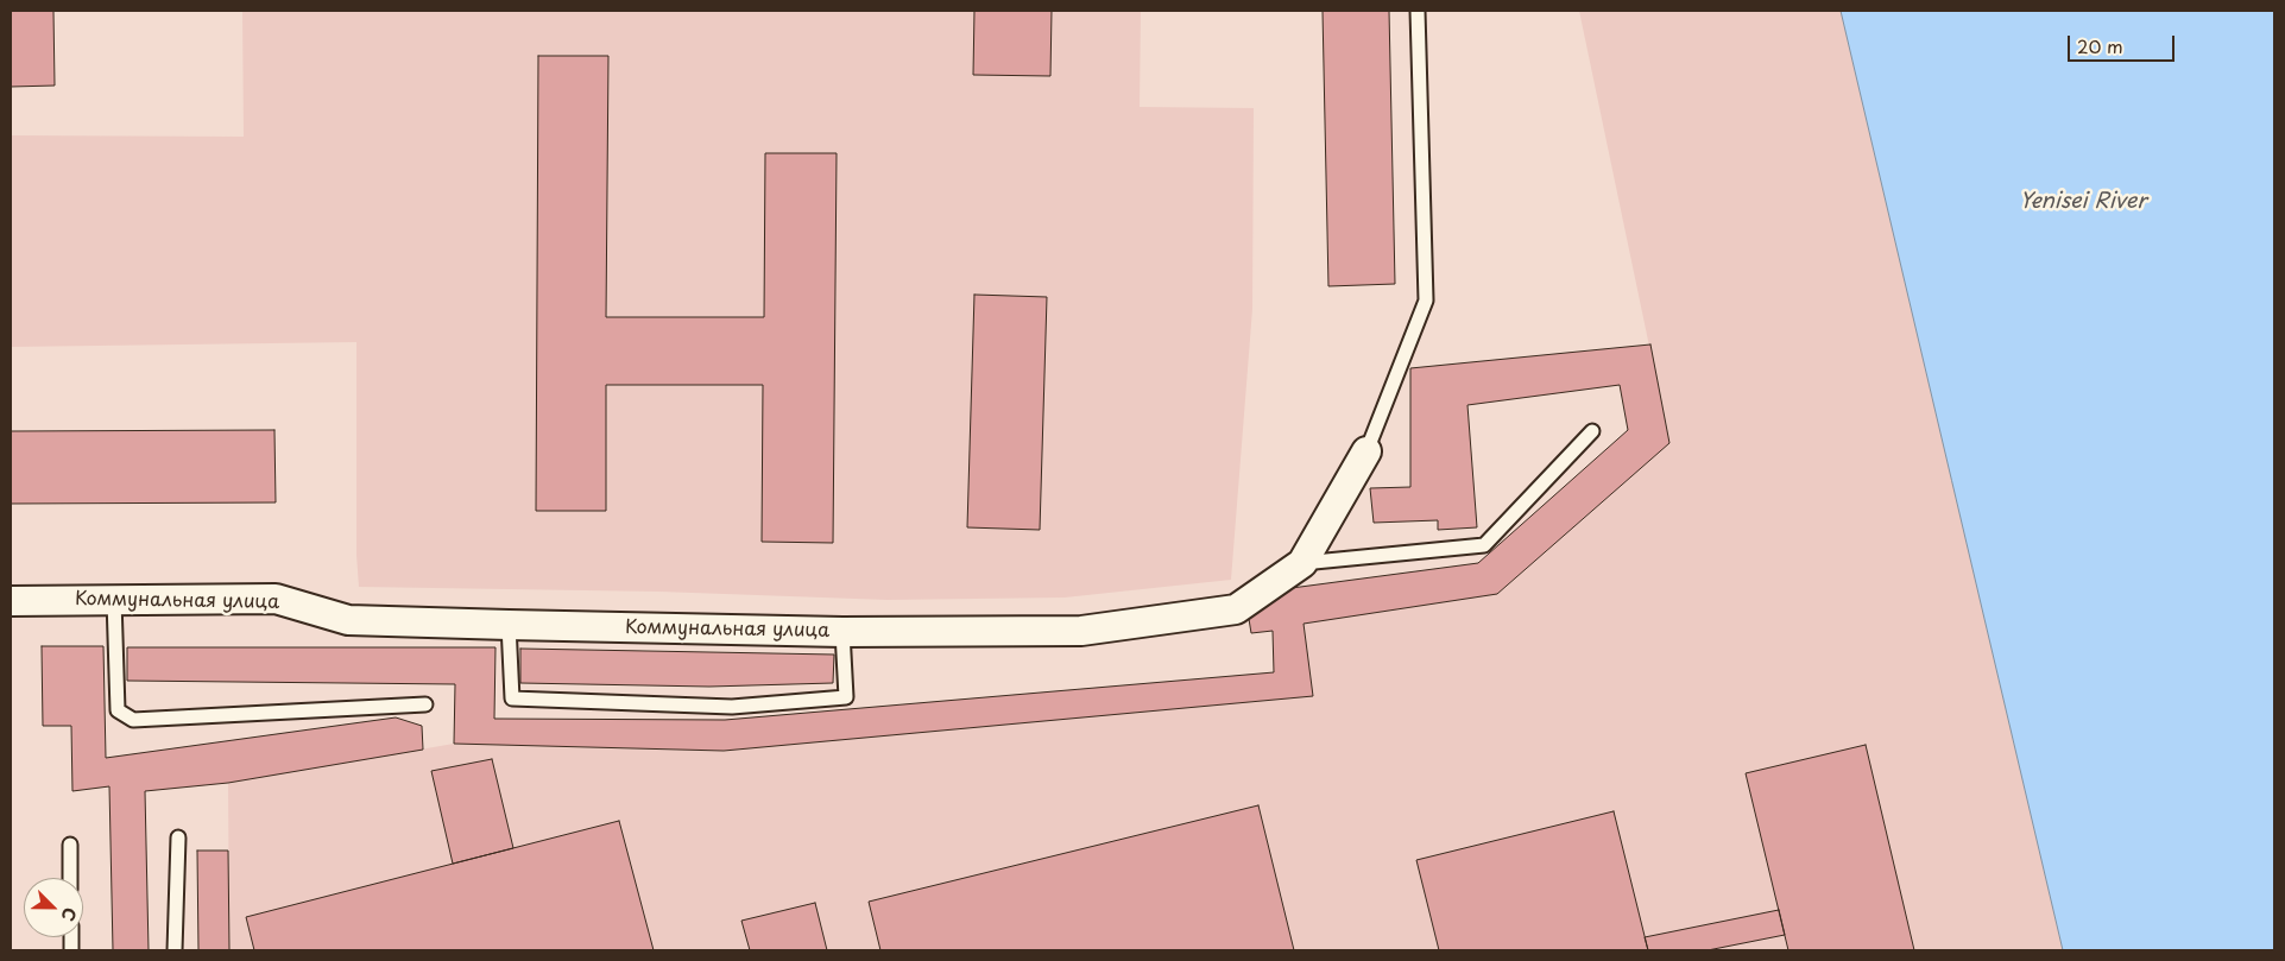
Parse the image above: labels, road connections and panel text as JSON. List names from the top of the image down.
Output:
{
  "streets": {
    "street": ["Коммунальная улица"]
  },
  "water": ["Yenisei River"],
  "scale_bar": "20 m",
  "north": "bottom right"
}
